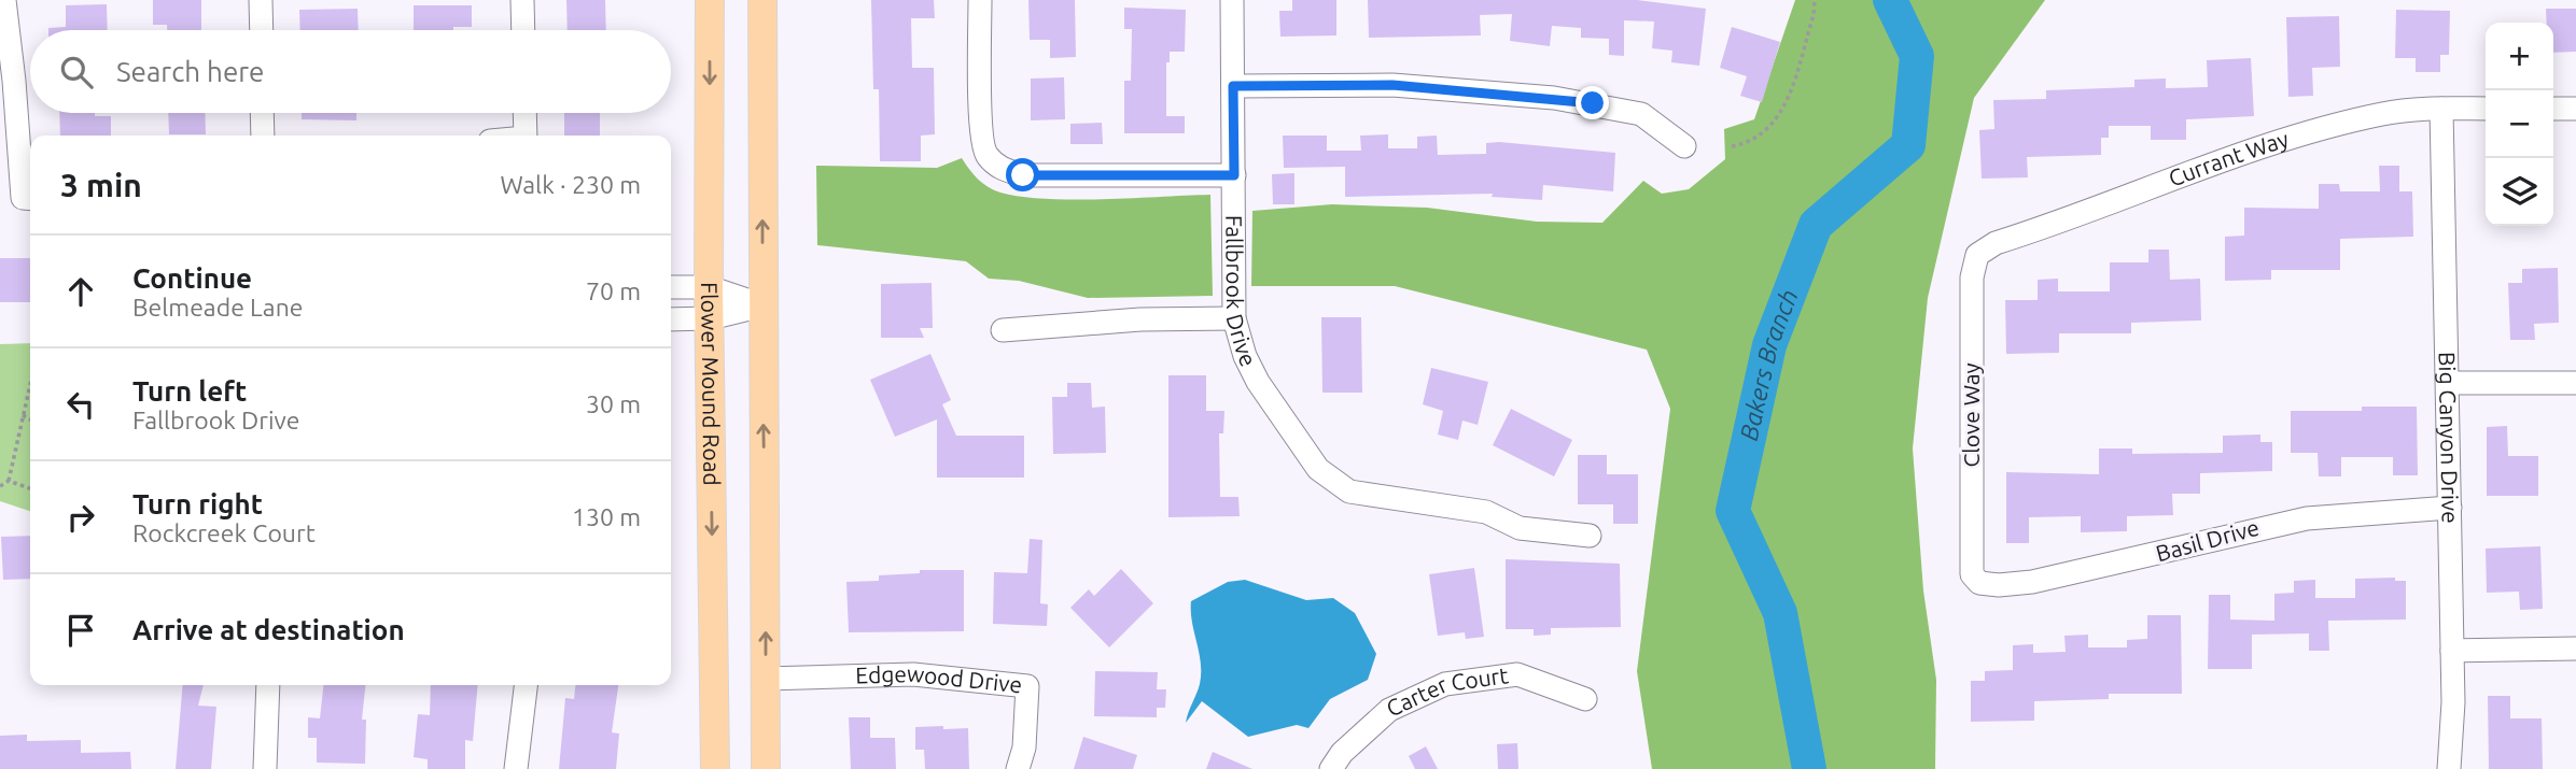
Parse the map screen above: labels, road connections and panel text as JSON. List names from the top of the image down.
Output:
{
  "streets": {
    "main road": ["Flower Mound Road"],
    "street": [
      "Currant Way",
      "Fallbrook Drive",
      "Clove Way",
      "Big Canyon Drive",
      "Basil Drive",
      "Edgewood Drive",
      "Carter Court"
    ]
  },
  "crossings": [
    ["Currant Way", "Clove Way"],
    ["Currant Way", "Big Canyon Drive"],
    ["Clove Way", "Basil Drive"],
    ["Big Canyon Drive", "Basil Drive"]
  ],
  "water": ["Bakers Branch"],
  "page": {
    "map_buttons": ["+", "−"],
    "search": "Search here",
    "heading": ["3 min", "Walk · 230 m"],
    "list": [
      ["Continue", "Belmeade Lane", "70 m"],
      ["Turn left", "Fallbrook Drive", "30 m"],
      ["Turn right", "Rockcreek Court", "130 m"],
      "Arrive at destination"
    ]
  }
}
